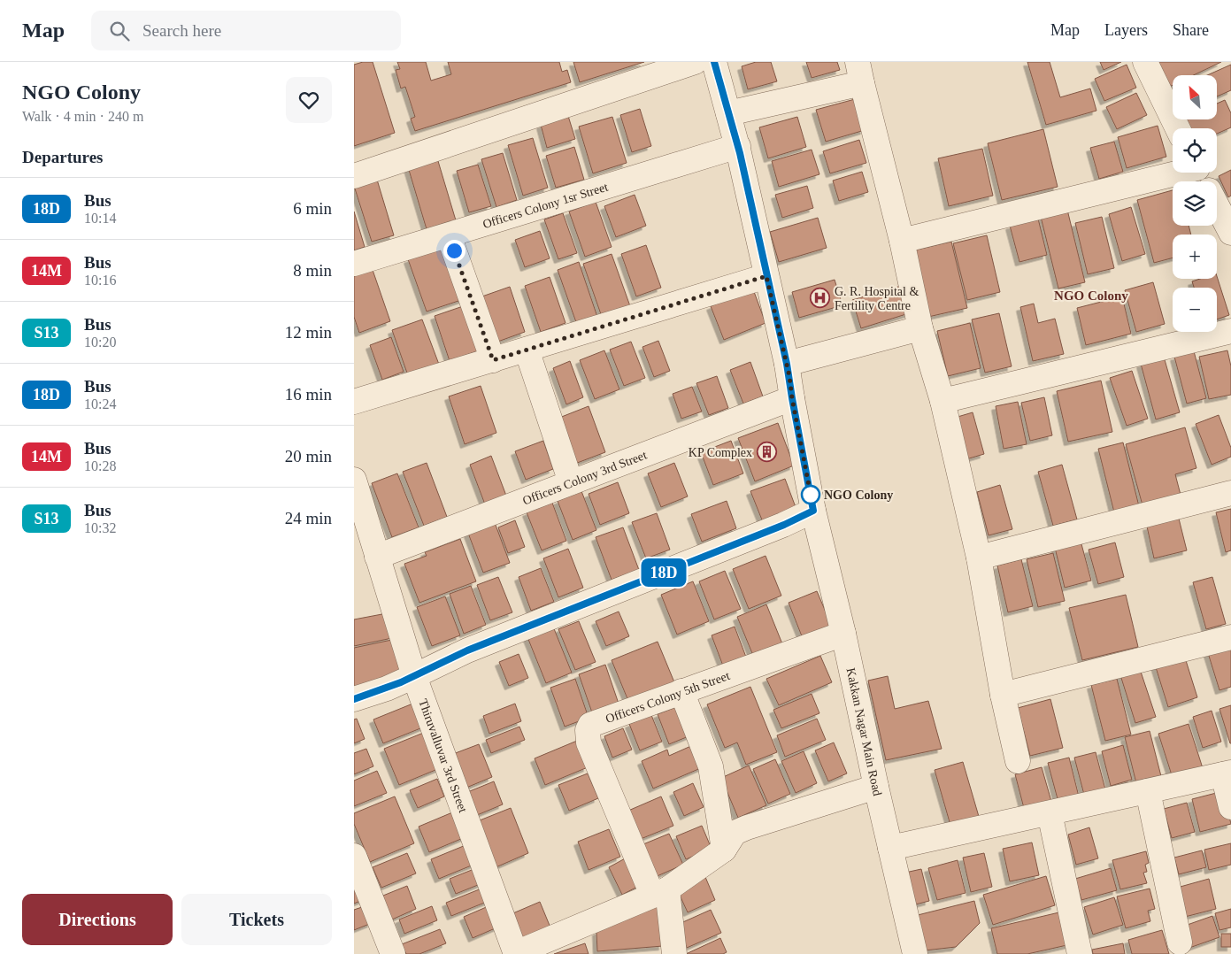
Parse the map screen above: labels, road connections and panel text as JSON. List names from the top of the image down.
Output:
{
  "streets": {
    "street": [
      "Officers Colony 1sr Street",
      "Officers Colony 3rd Street",
      "Officers Colony 5th Street",
      "Kakkan Nagar Main Road",
      "Thiruvalluvar 3rd Street"
    ]
  },
  "crossings": [
    ["Officers Colony 1sr Street", "Kakkan Nagar Main Road"],
    ["Officers Colony 3rd Street", "Kakkan Nagar Main Road"],
    ["Officers Colony 3rd Street", "Thiruvalluvar 3rd Street"],
    ["Officers Colony 5th Street", "Kakkan Nagar Main Road"]
  ],
  "districts": ["NGO Colony"],
  "places": {
    "hospital": ["G. R. Hospital & Fertility Centre"],
    "building": ["KP Complex"],
    "other": ["NGO Colony"]
  },
  "lines": ["bus line 18D"],
  "north": "top left",
  "page": {
    "header": "Map",
    "search": "Search here",
    "nav": ["Map", "Layers", "Share"],
    "heading": [
      ["NGO Colony", "Walk · 4 min · 240 m"],
      "Departures"
    ],
    "on_map": "18D",
    "map_buttons": ["+", "−"],
    "list": [
      {
        "mark": "18D",
        "name": "Bus",
        "note": "10:14",
        "value": "6 min"
      },
      {
        "mark": "14M",
        "name": "Bus",
        "note": "10:16",
        "value": "8 min"
      },
      {
        "mark": "S13",
        "name": "Bus",
        "note": "10:20",
        "value": "12 min"
      },
      {
        "mark": "18D",
        "name": "Bus",
        "note": "10:24",
        "value": "16 min"
      },
      {
        "mark": "14M",
        "name": "Bus",
        "note": "10:28",
        "value": "20 min"
      },
      {
        "mark": "S13",
        "name": "Bus",
        "note": "10:32",
        "value": "24 min"
      }
    ],
    "buttons": ["Directions", "Tickets"]
  }
}
